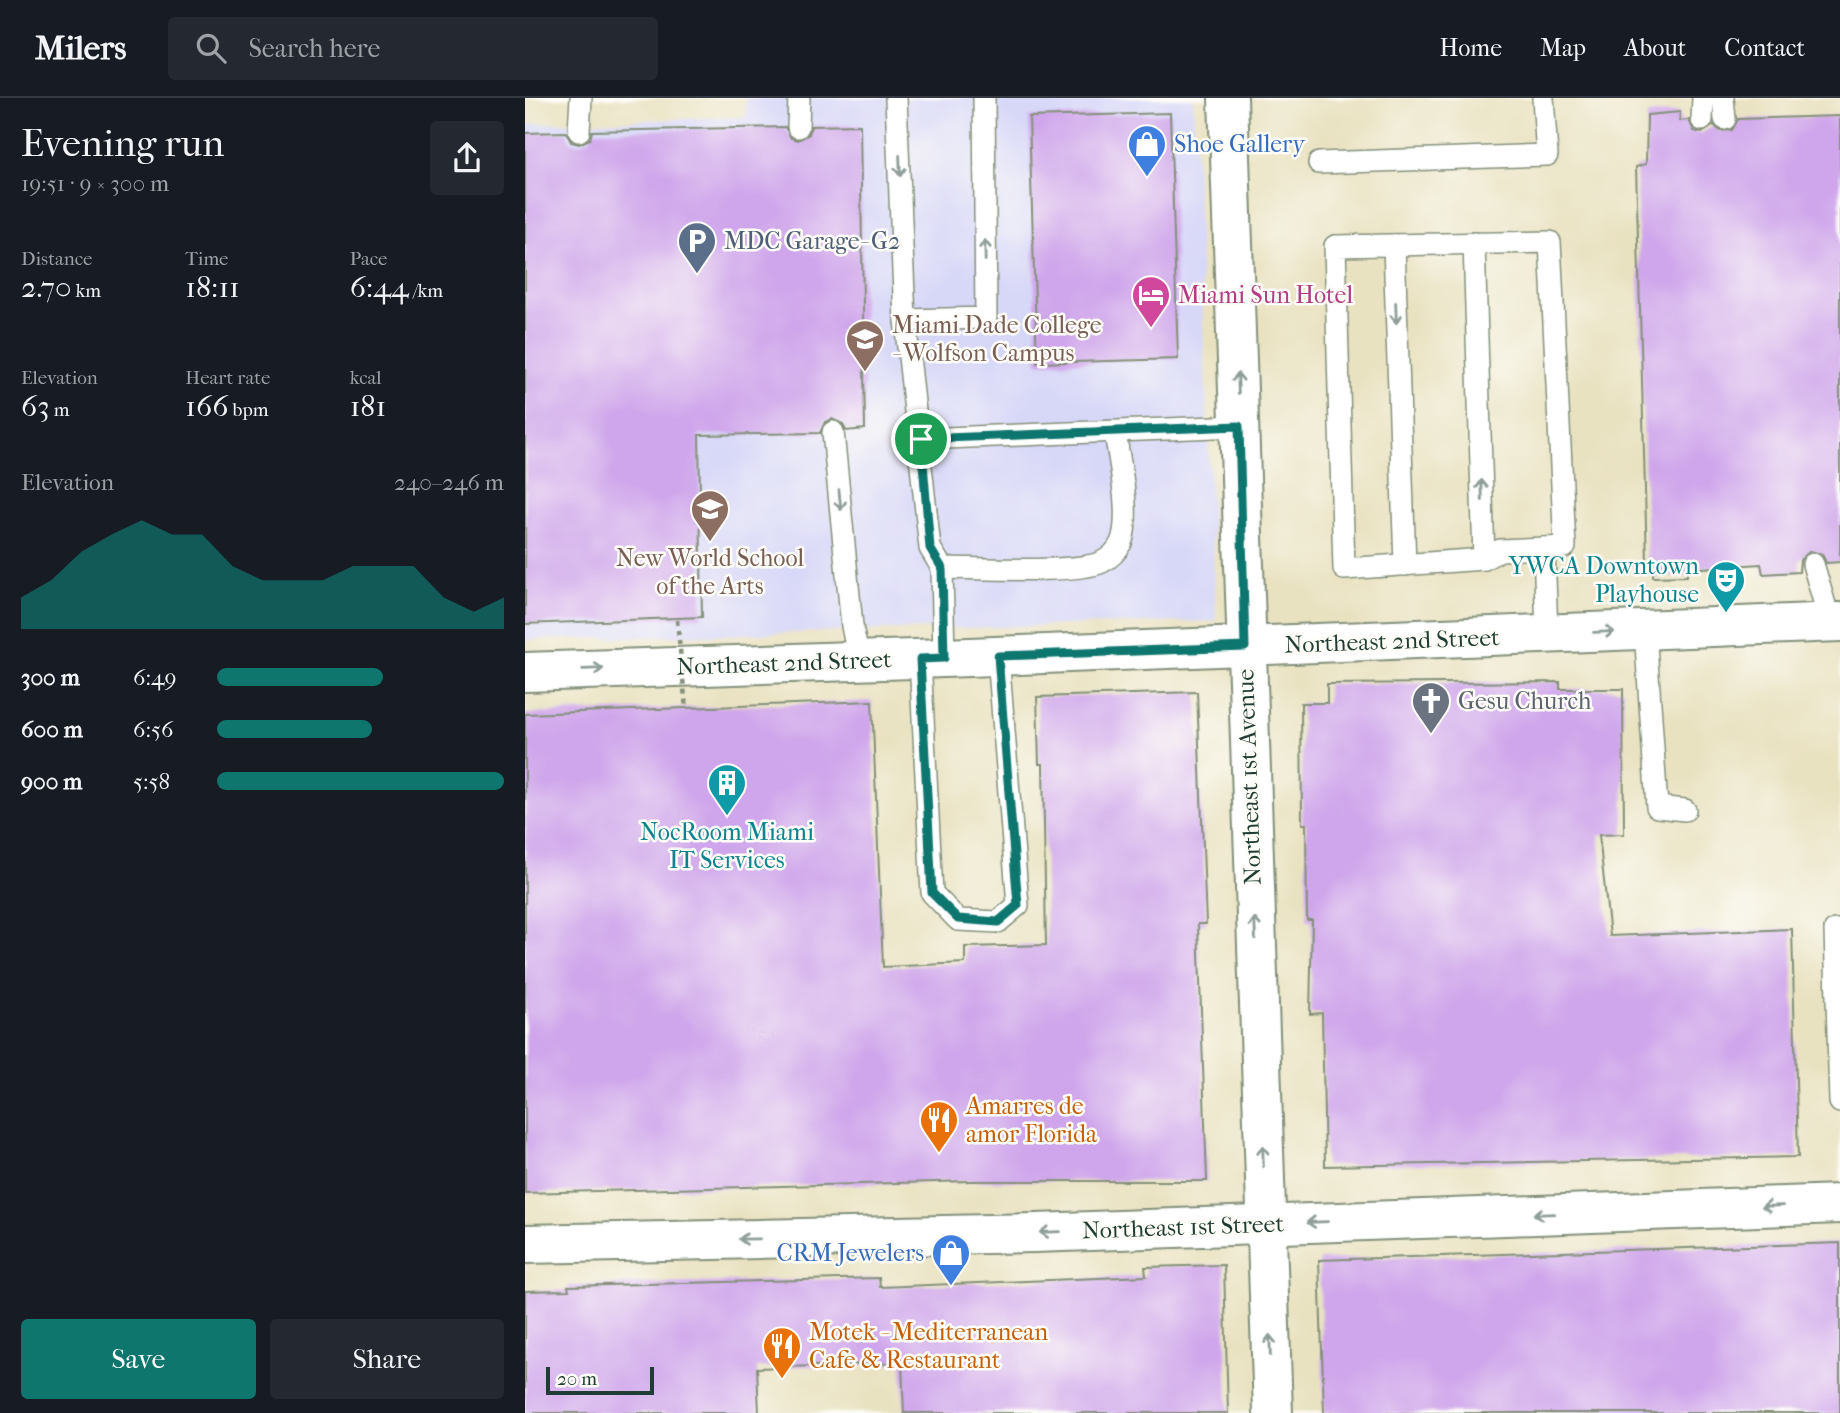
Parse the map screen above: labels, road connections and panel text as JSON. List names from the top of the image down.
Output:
{
  "streets": {
    "main road": ["Northeast 2nd Street", "Northeast 1st Avenue", "Northeast 1st Street"]
  },
  "crossings": [
    ["Northeast 2nd Street", "Northeast 1st Avenue"],
    ["Northeast 1st Avenue", "Northeast 1st Street"]
  ],
  "one_way": ["Northeast 1st Avenue", "Northeast 1st Street"],
  "places": {
    "shop": ["Shoe Gallery", "CRM Jewelers"],
    "parking": ["MDC Garage- G2"],
    "hotel": ["Miami Sun Hotel"],
    "school or university": ["Miami Dade College - Wolfson Campus", "New World School of the Arts"],
    "theatre": ["YWCA Downtown Playhouse"],
    "church": ["Gesu Church"],
    "building": ["NocRoom Miami IT Services"],
    "restaurant": ["Amarres de amor Florida", "Motek - Mediterranean Cafe & Restaurant"]
  },
  "scale_bar": "20 m",
  "page": {
    "header": "Milers",
    "search": "Search here",
    "nav": [
      "Home",
      "Map",
      "About",
      "Contact"
    ],
    "heading": ["Evening run", "19:51 · 9 × 300 m"],
    "stats": [
      ["Distance", "2.70 km"],
      ["Time", "18:11"],
      ["Pace", "6:44 /km"],
      ["Elevation", "63 m"],
      ["Heart rate", "166 bpm"],
      ["kcal", "181"]
    ],
    "chart": ["Elevation", "240–246 m"],
    "list": [
      {
        "name": "300 m",
        "note": "6:49"
      },
      {
        "name": "600 m",
        "note": "6:56"
      },
      {
        "name": "900 m",
        "note": "5:58"
      }
    ],
    "buttons": ["Save", "Share"],
    "scale": "20 m"
  }
}
